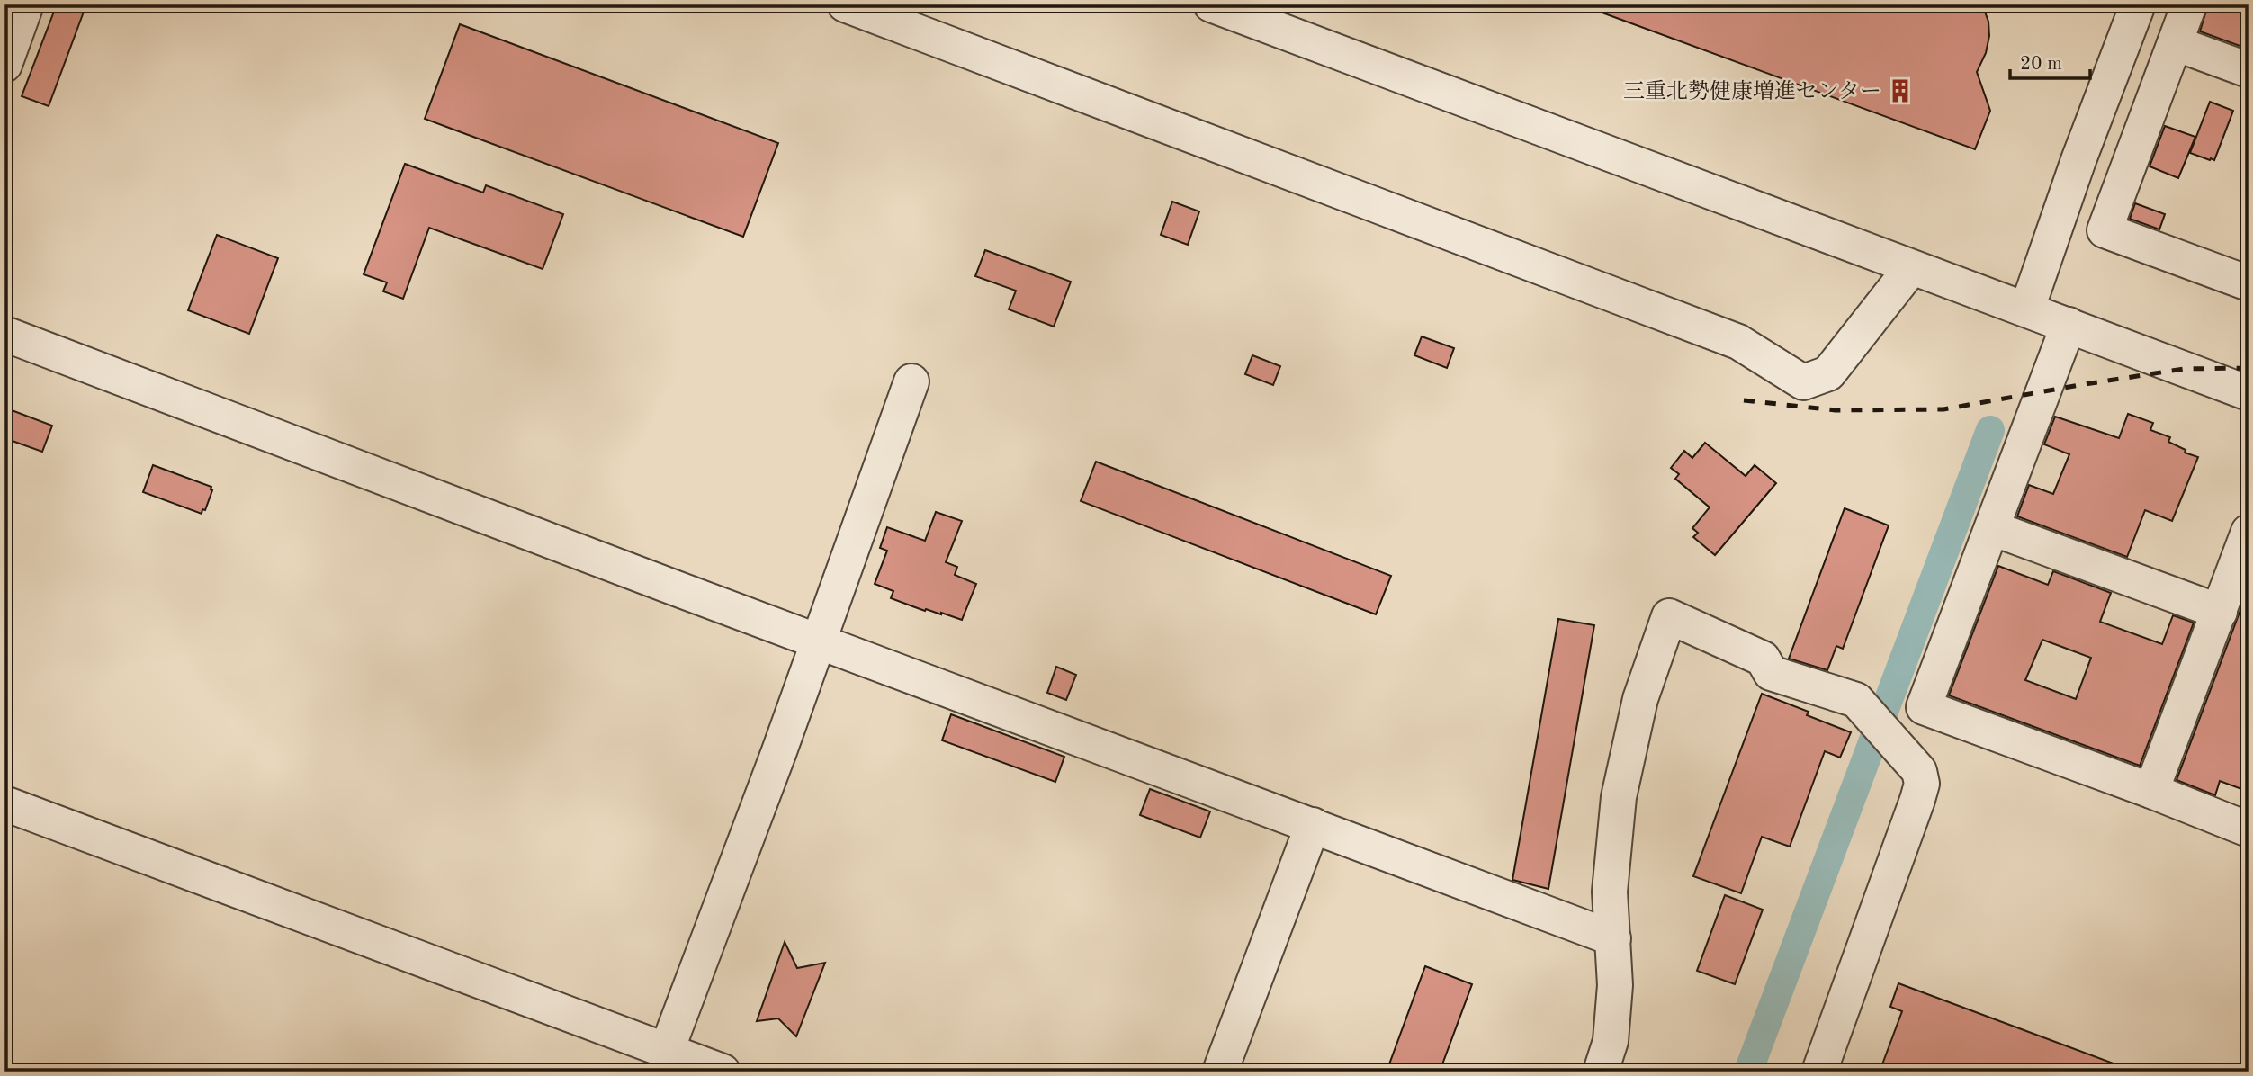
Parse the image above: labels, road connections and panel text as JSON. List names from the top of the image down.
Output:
{
  "places": {
    "building": ["三重北勢健康増進センター"]
  },
  "scale_bar": "20 m"
}
